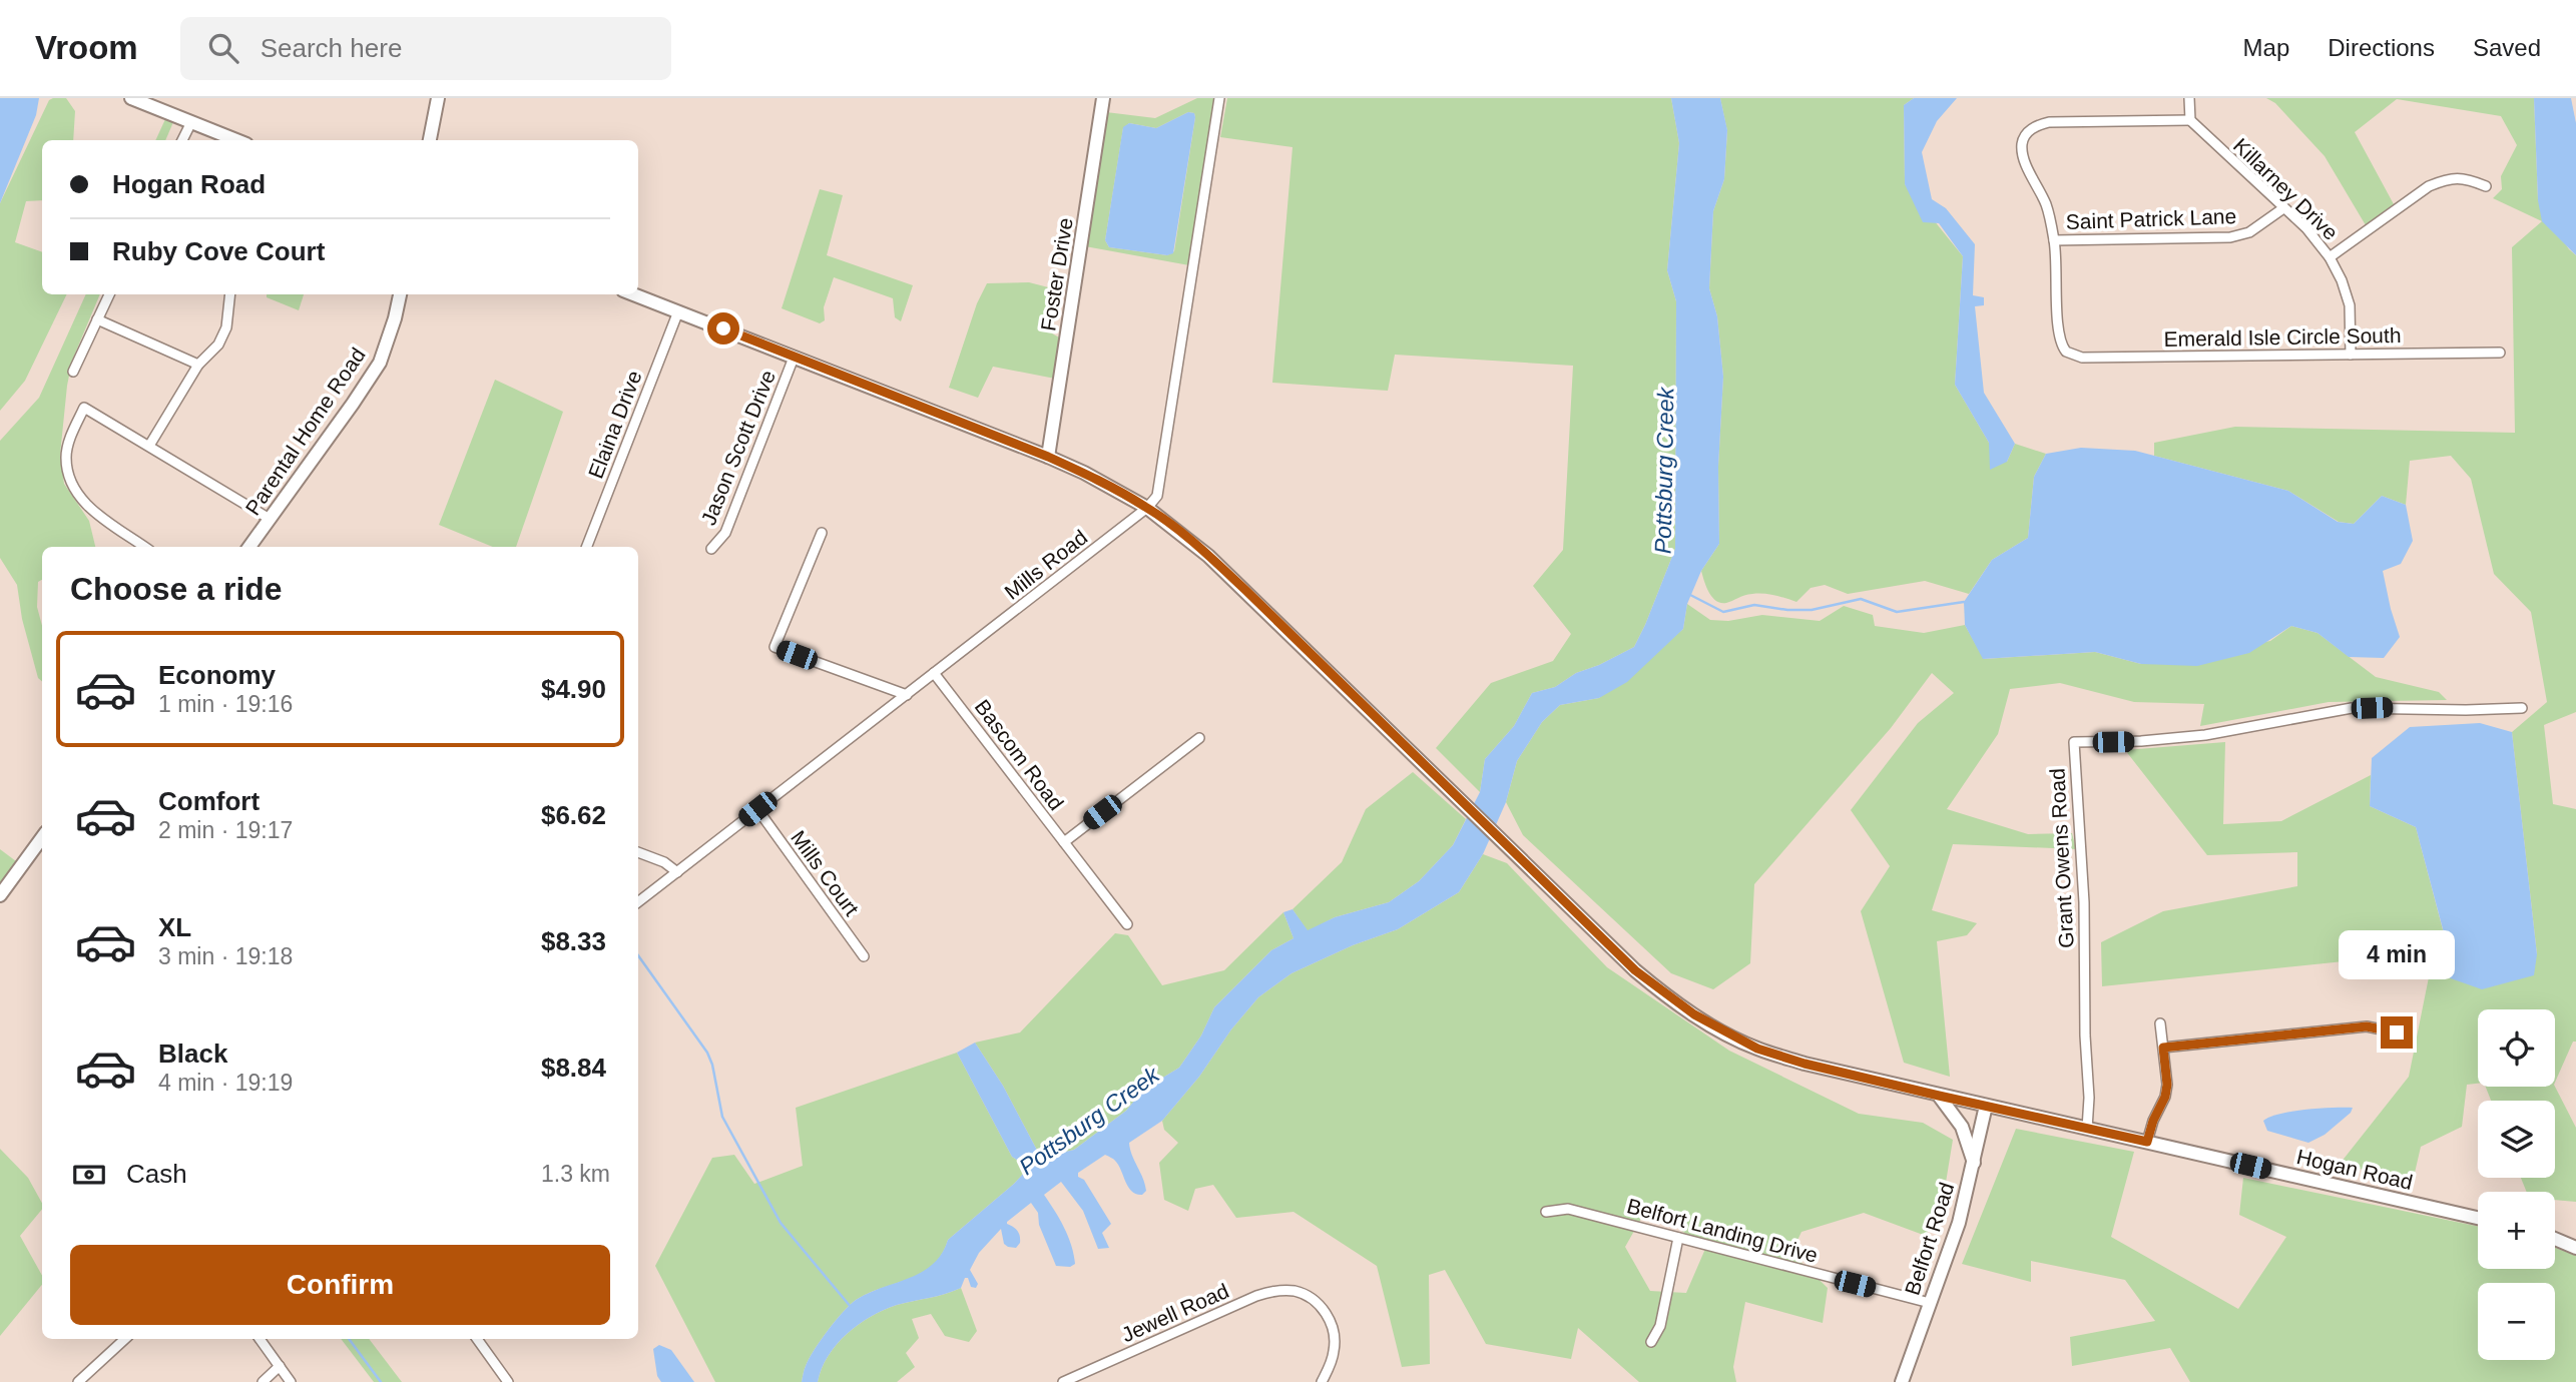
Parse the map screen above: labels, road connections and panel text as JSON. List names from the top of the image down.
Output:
{
  "streets": {
    "main road": [
      "Foster Drive",
      "Parental Home Road",
      "Hogan Road",
      "Belfort Road"
    ],
    "street": [
      "Killarney Drive",
      "Saint Patrick Lane",
      "Emerald Isle Circle South",
      "Elaina Drive",
      "Jason Scott Drive",
      "Mills Road",
      "Bascom Road",
      "Grant Owens Road",
      "Mills Court",
      "Belfort Landing Drive",
      "Jewell Road"
    ]
  },
  "crossings": [
    ["Killarney Drive", "Saint Patrick Lane"],
    ["Killarney Drive", "Emerald Isle Circle South"],
    ["Saint Patrick Lane", "Emerald Isle Circle South"],
    ["Foster Drive", "Hogan Road"],
    ["Elaina Drive", "Hogan Road"],
    ["Jason Scott Drive", "Hogan Road"],
    ["Mills Road", "Bascom Road"],
    ["Mills Road", "Mills Court"],
    ["Mills Road", "Hogan Road"],
    ["Grant Owens Road", "Hogan Road"],
    ["Hogan Road", "Belfort Road"],
    ["Belfort Landing Drive", "Belfort Road"]
  ],
  "water": ["Pottsburg Creek"],
  "page": {
    "header": "Vroom",
    "search": "Search here",
    "nav": ["Map", "Directions", "Saved"],
    "banner": ["Hogan Road", "Ruby Cove Court"],
    "heading": "Choose a ride",
    "list": [
      {
        "name": "Economy",
        "note": "1 min · 19:16",
        "value": "$4.90"
      },
      {
        "name": "Comfort",
        "note": "2 min · 19:17",
        "value": "$6.62"
      },
      {
        "name": "XL",
        "note": "3 min · 19:18",
        "value": "$8.33"
      },
      {
        "name": "Black",
        "note": "4 min · 19:19",
        "value": "$8.84"
      }
    ],
    "bubble": "4 min",
    "map_buttons": ["+", "−"],
    "pay": ["Cash", "1.3 km"],
    "buttons": "Confirm"
  }
}
